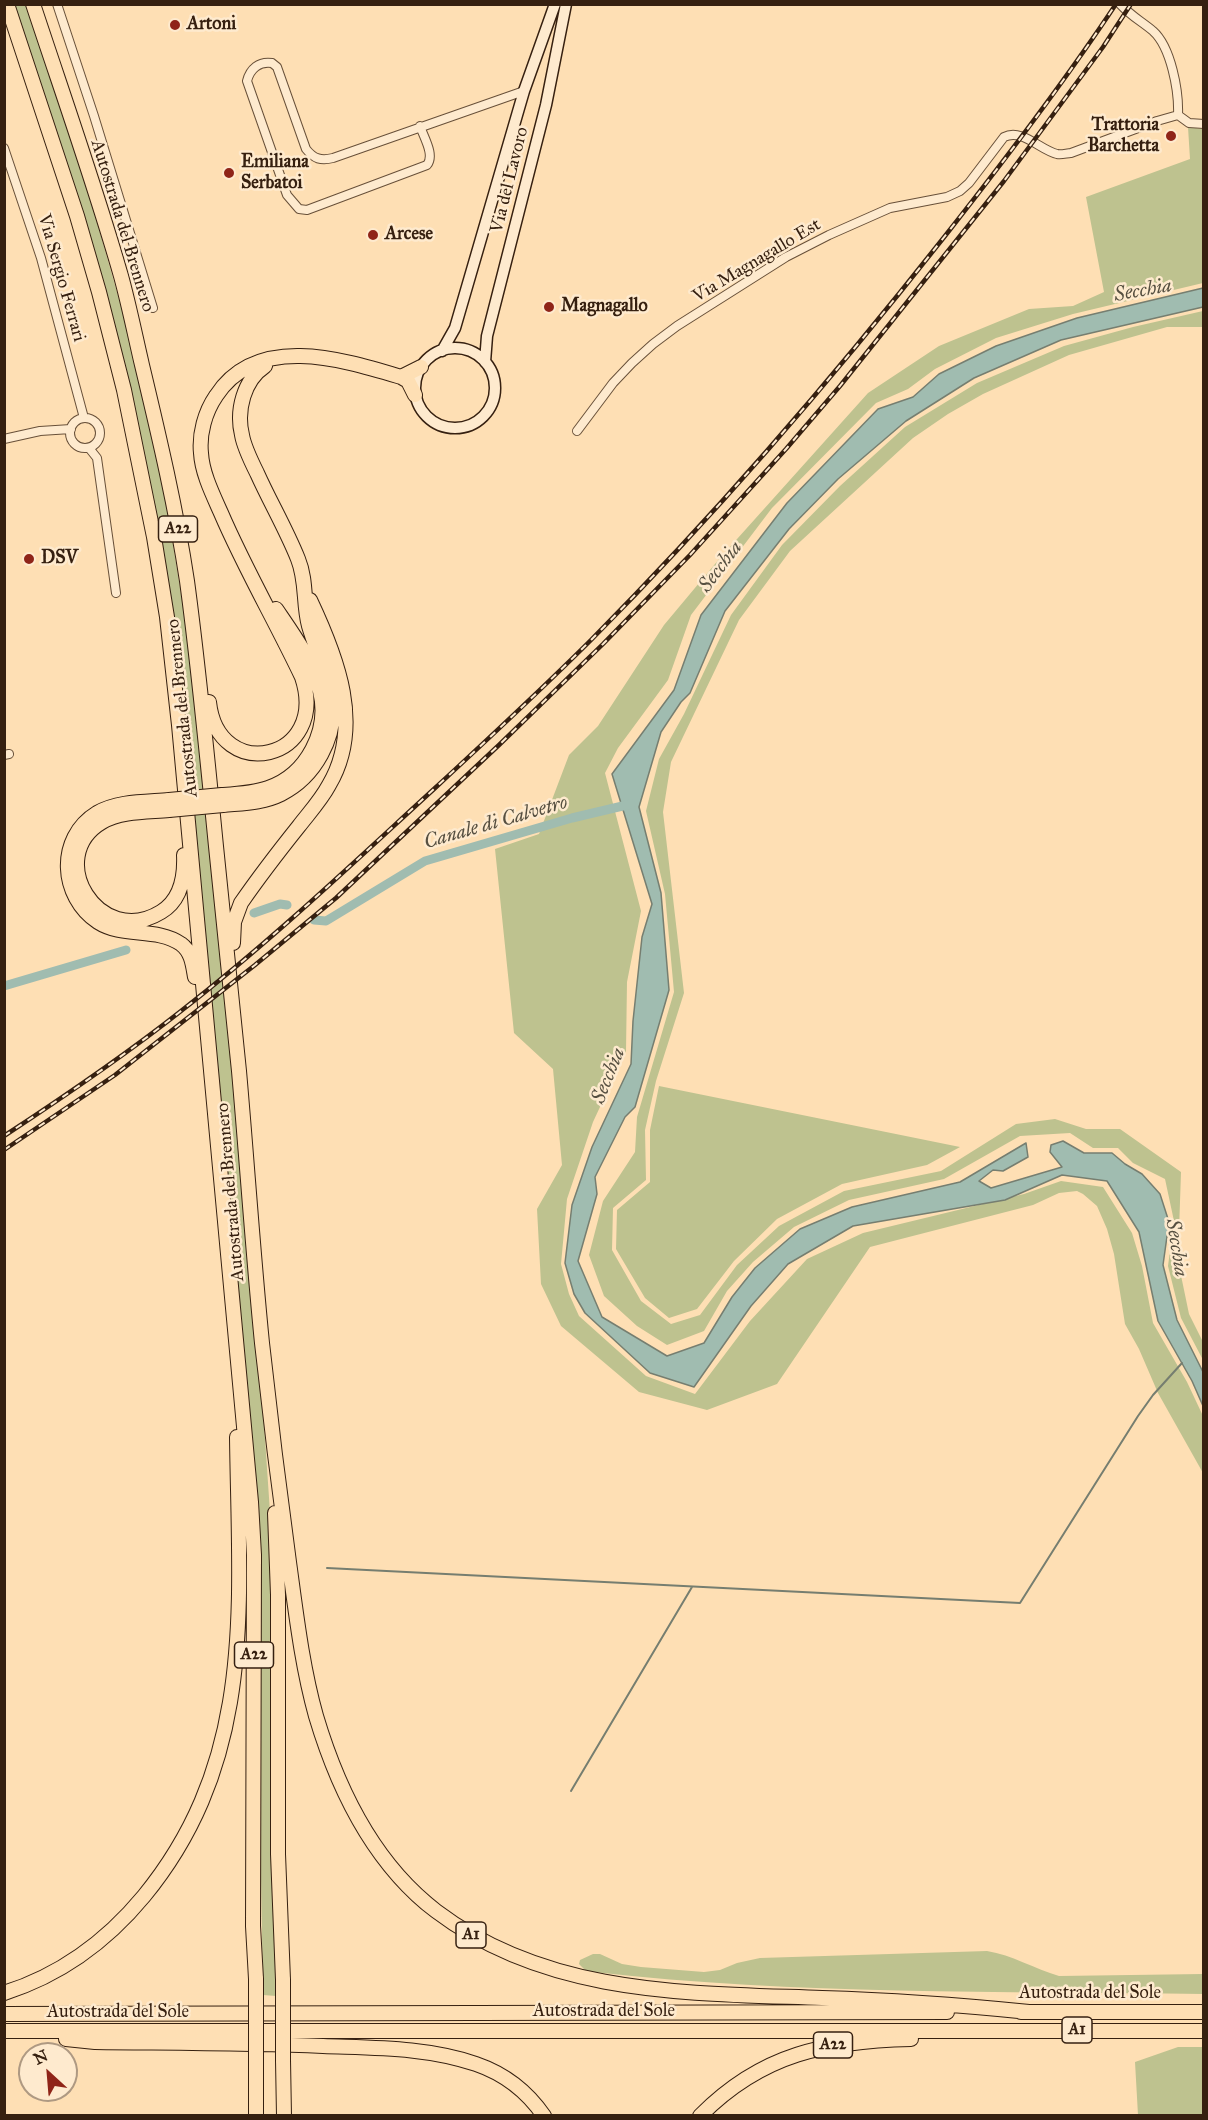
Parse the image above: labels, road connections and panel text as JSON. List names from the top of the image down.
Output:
{
  "streets": {
    "highway": [
      "Autostrada del Brennero",
      "A22",
      "A1",
      "Autostrada del Sole"
    ],
    "main road": ["Via del Lavoro"],
    "street": ["Via Magnagallo Est", "Via Sergio Ferrari"]
  },
  "crossings": [
    ["Autostrada del Brennero", "A22"],
    ["Autostrada del Brennero", "A1"],
    ["A22", "Autostrada del Sole"],
    ["A1", "Autostrada del Sole"]
  ],
  "water": ["Secchia", "Canale di Calvetro"],
  "places": [
    "Artoni",
    "Trattoria Barchetta",
    "Emiliana Serbatoi",
    "Arcese",
    "Magnagallo",
    "DSV"
  ],
  "north": "top left"
}
